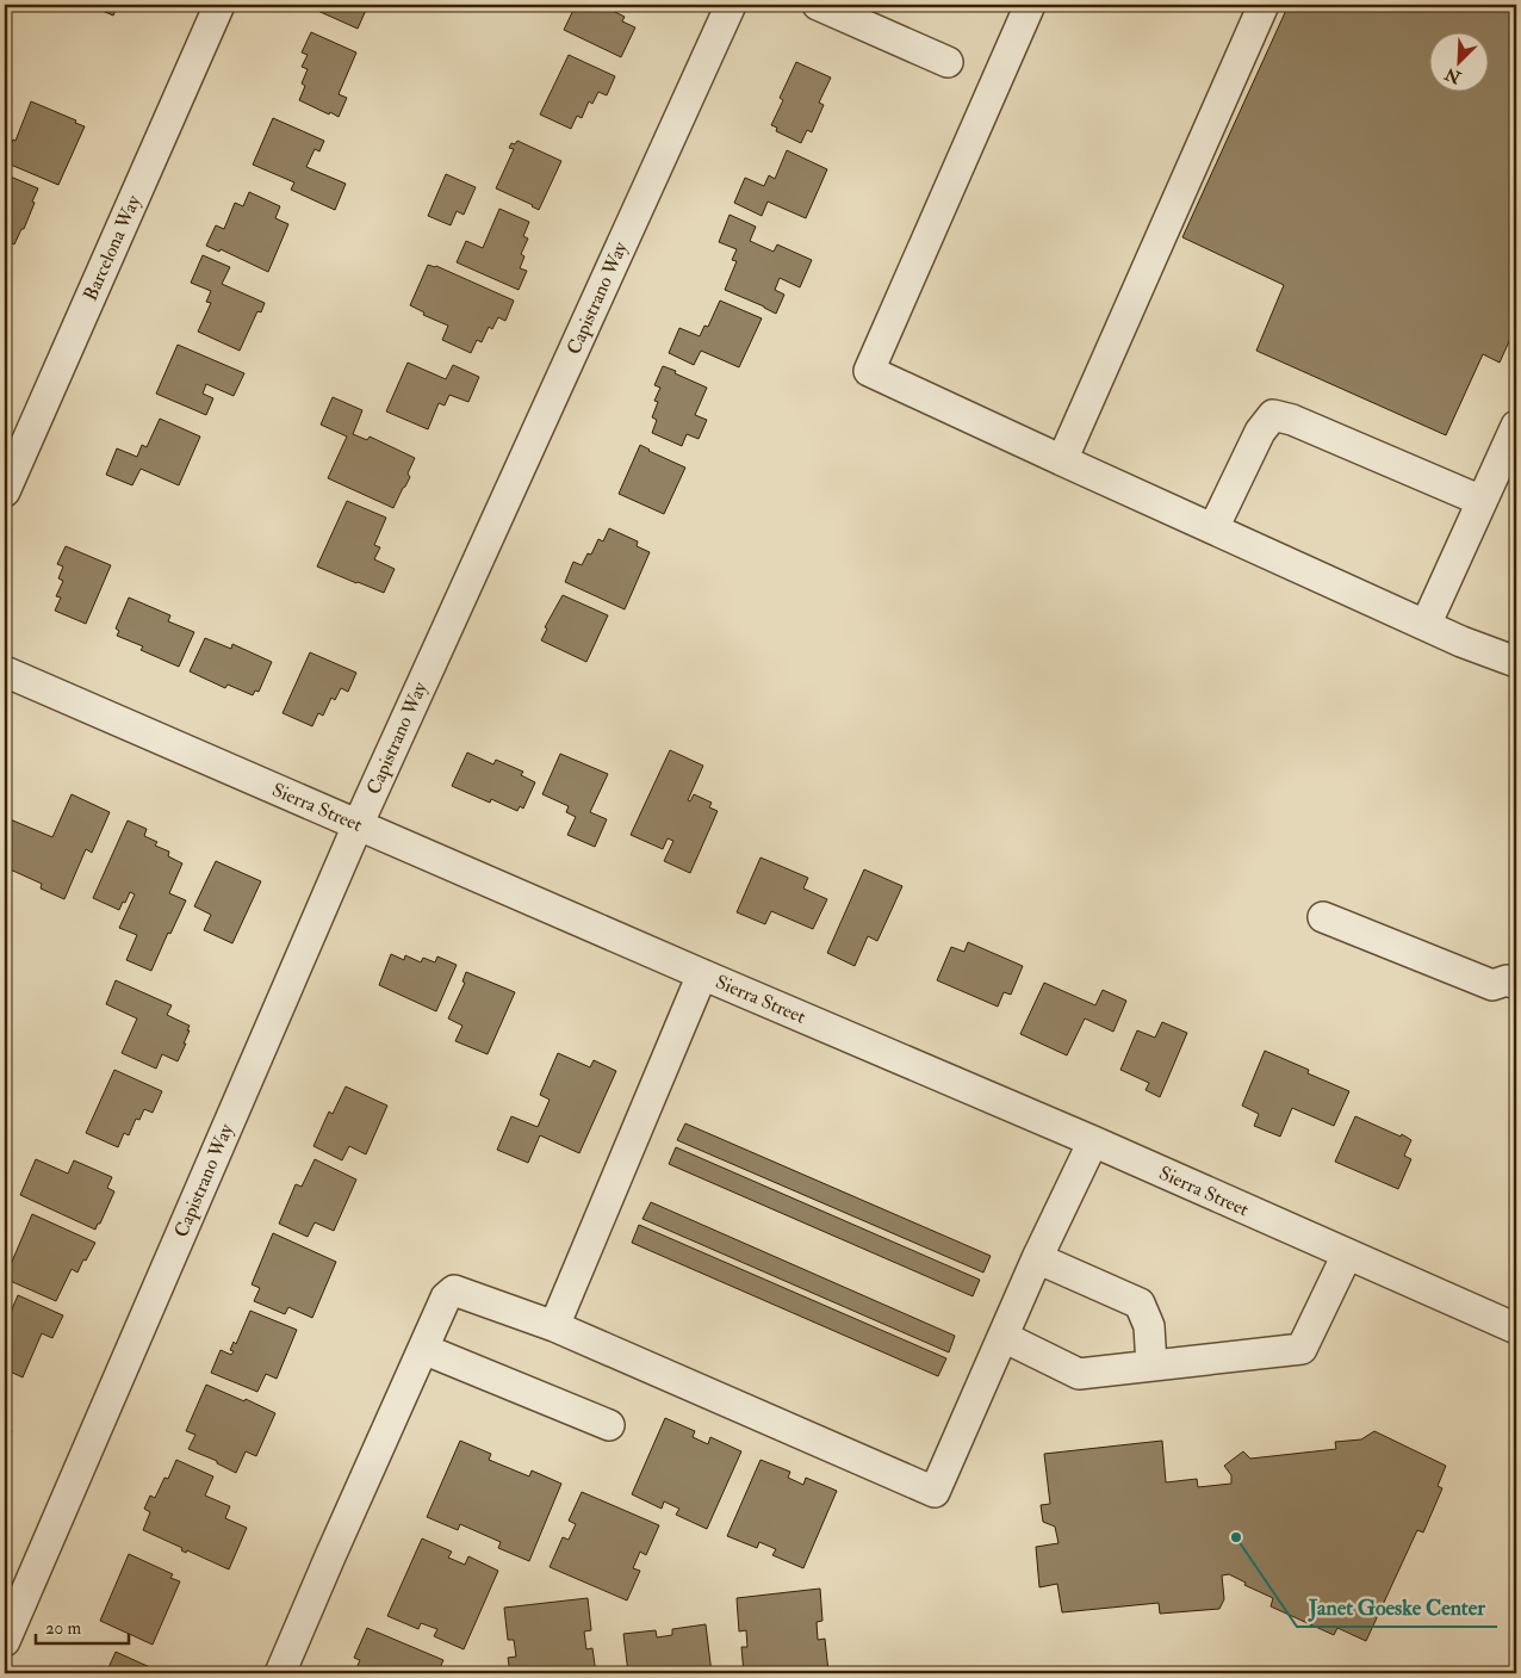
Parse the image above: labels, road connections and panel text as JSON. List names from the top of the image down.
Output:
{
  "streets": {
    "street": ["Barcelona Way", "Capistrano Way", "Sierra Street"]
  },
  "crossings": [
    ["Capistrano Way", "Sierra Street"]
  ],
  "places": ["Janet Goeske Center"],
  "scale_bar": "20 m",
  "north": "bottom left"
}
